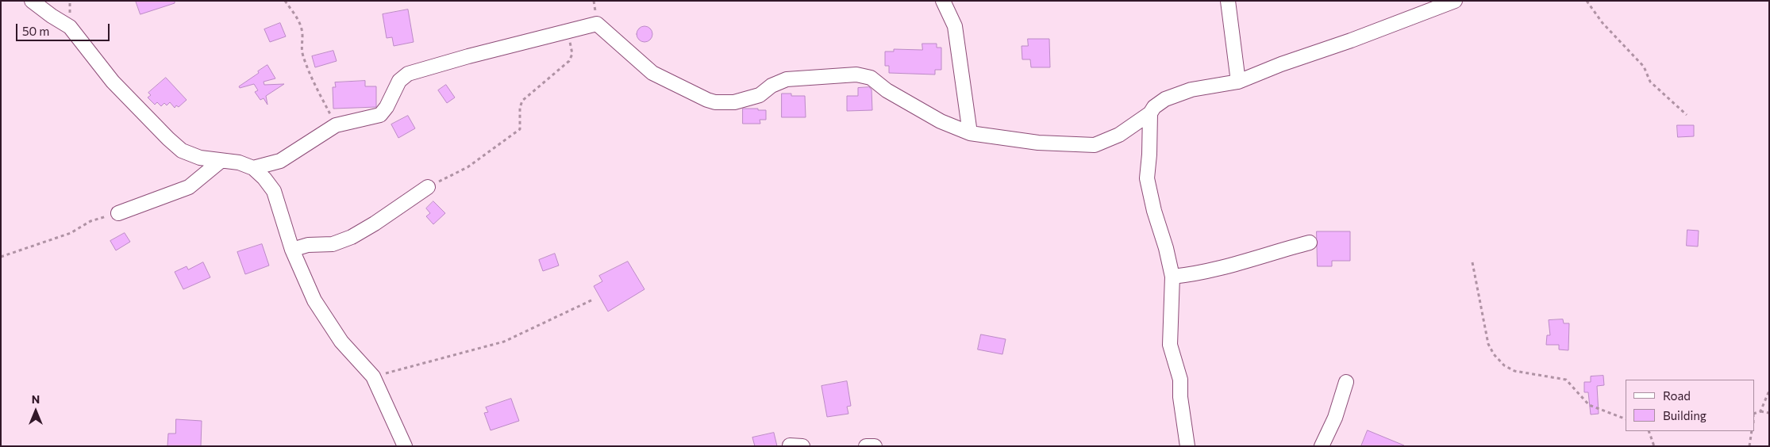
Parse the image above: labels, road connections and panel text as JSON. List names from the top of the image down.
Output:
{
  "legend": ["Road", "Building"],
  "scale_bar": "50 m",
  "north": "top"
}
